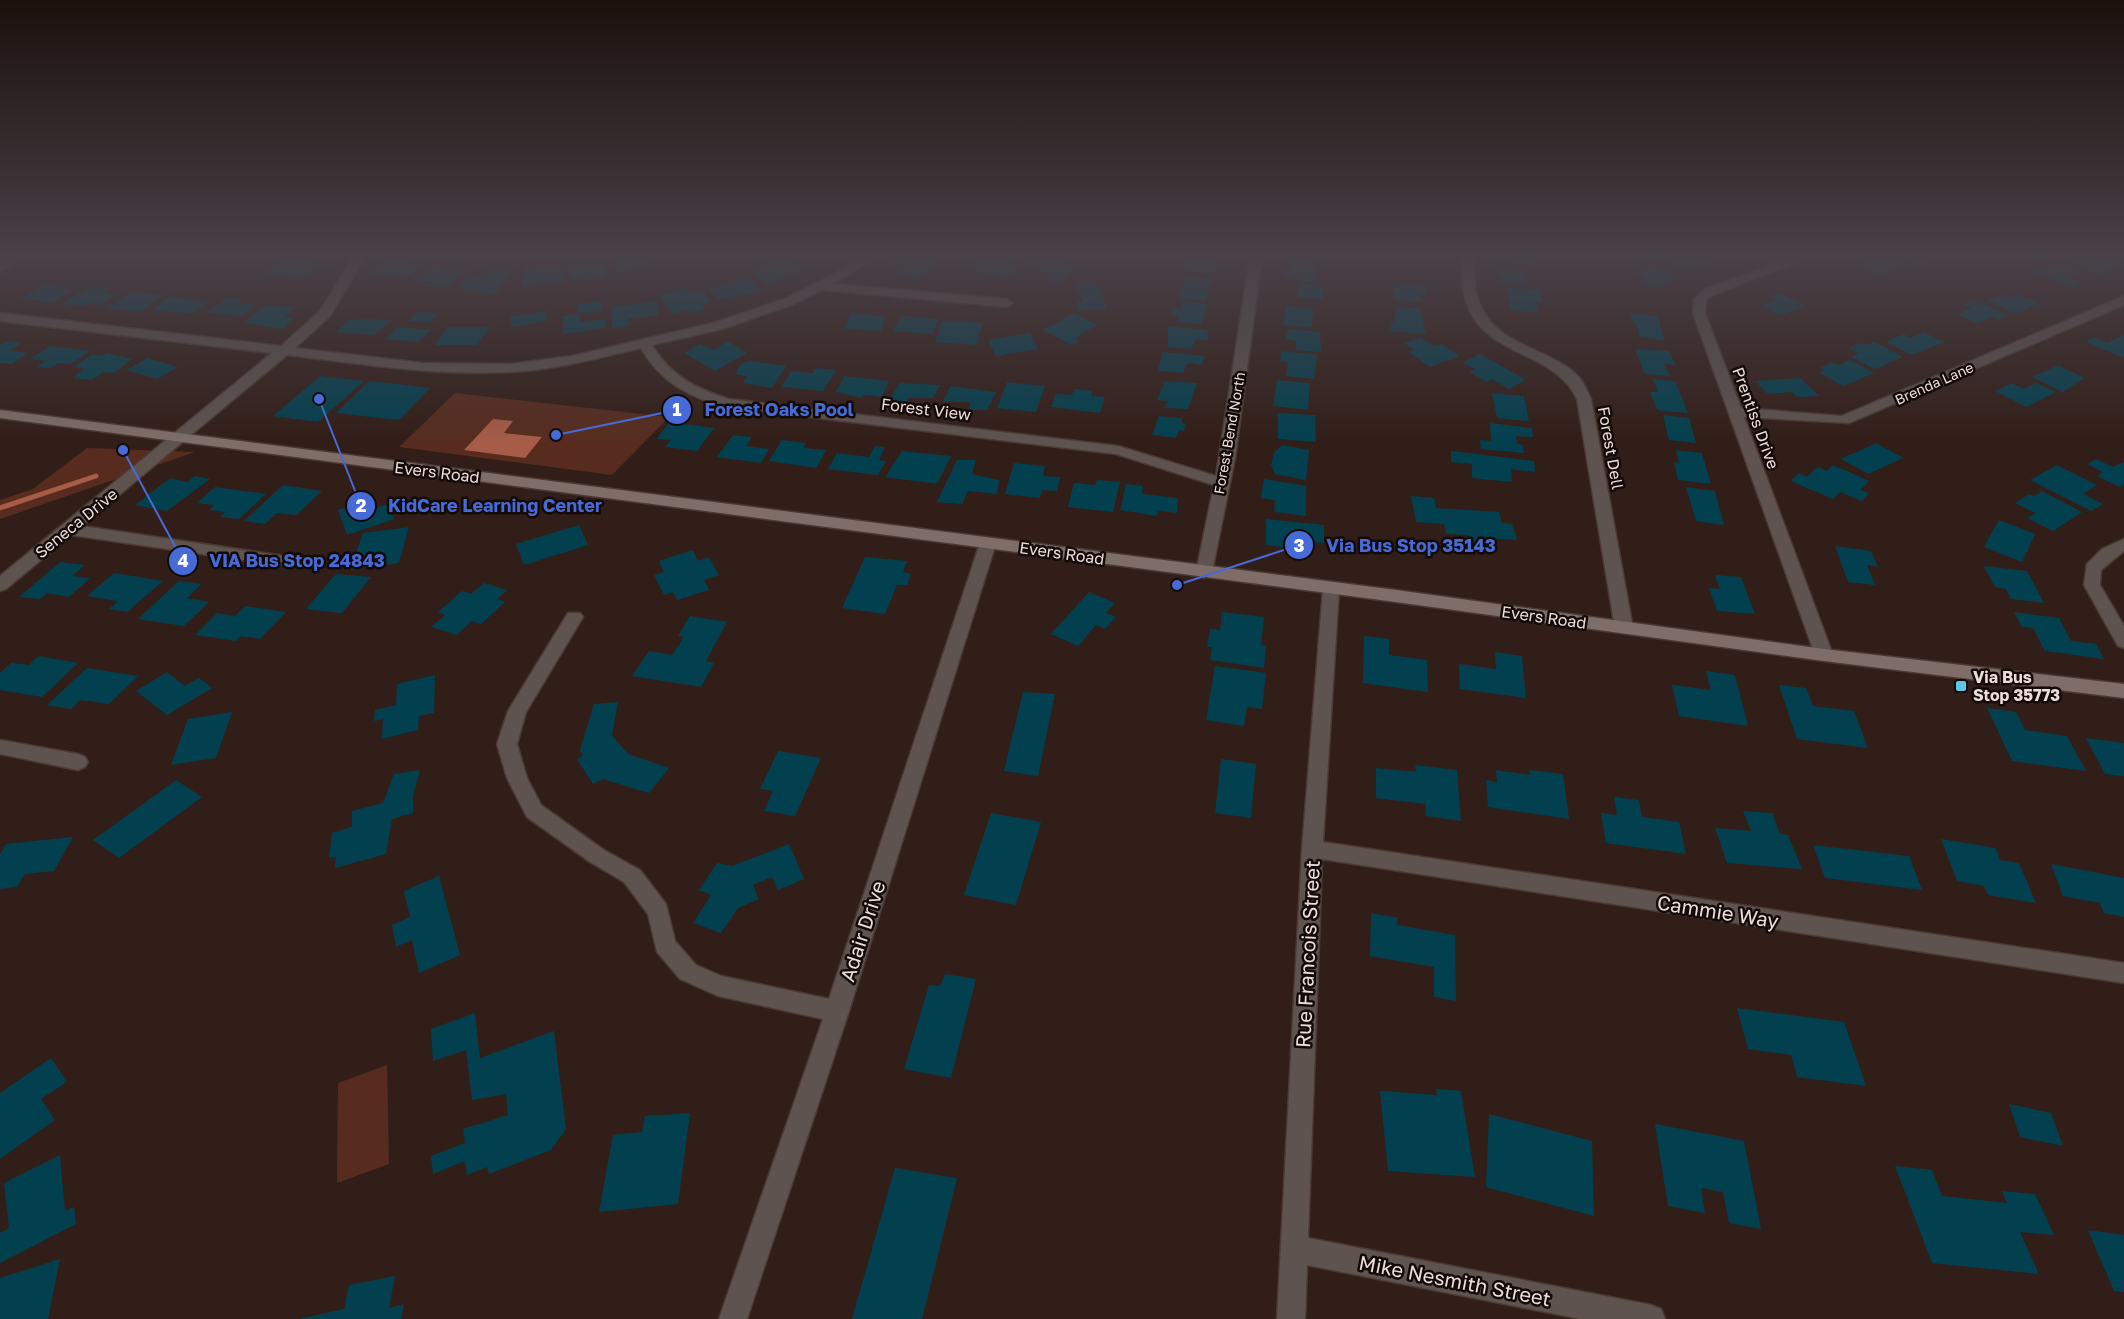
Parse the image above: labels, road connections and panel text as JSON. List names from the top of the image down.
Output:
{
  "streets": {
    "main road": ["Evers Road"],
    "street": [
      "Brenda Lane",
      "Forest View",
      "Prentiss Drive",
      "Forest Bend North",
      "Forest Dell",
      "Seneca Drive",
      "Cammie Way",
      "Adair Drive",
      "Rue Francois Street",
      "Mike Nesmith Street"
    ]
  },
  "crossings": [
    ["Brenda Lane", "Prentiss Drive"],
    ["Forest View", "Forest Bend North"],
    ["Prentiss Drive", "Evers Road"],
    ["Forest Bend North", "Evers Road"],
    ["Forest Dell", "Evers Road"],
    ["Evers Road", "Seneca Drive"],
    ["Evers Road", "Adair Drive"],
    ["Evers Road", "Rue Francois Street"],
    ["Cammie Way", "Rue Francois Street"],
    ["Rue Francois Street", "Mike Nesmith Street"]
  ],
  "places": {
    "other": [
      "KidCare Learning Center",
      "Forest Oaks Pool",
      "VIA Bus Stop 24843",
      "Via Bus Stop 35143"
    ],
    "transit": ["Via Bus Stop 35773"]
  }
}
